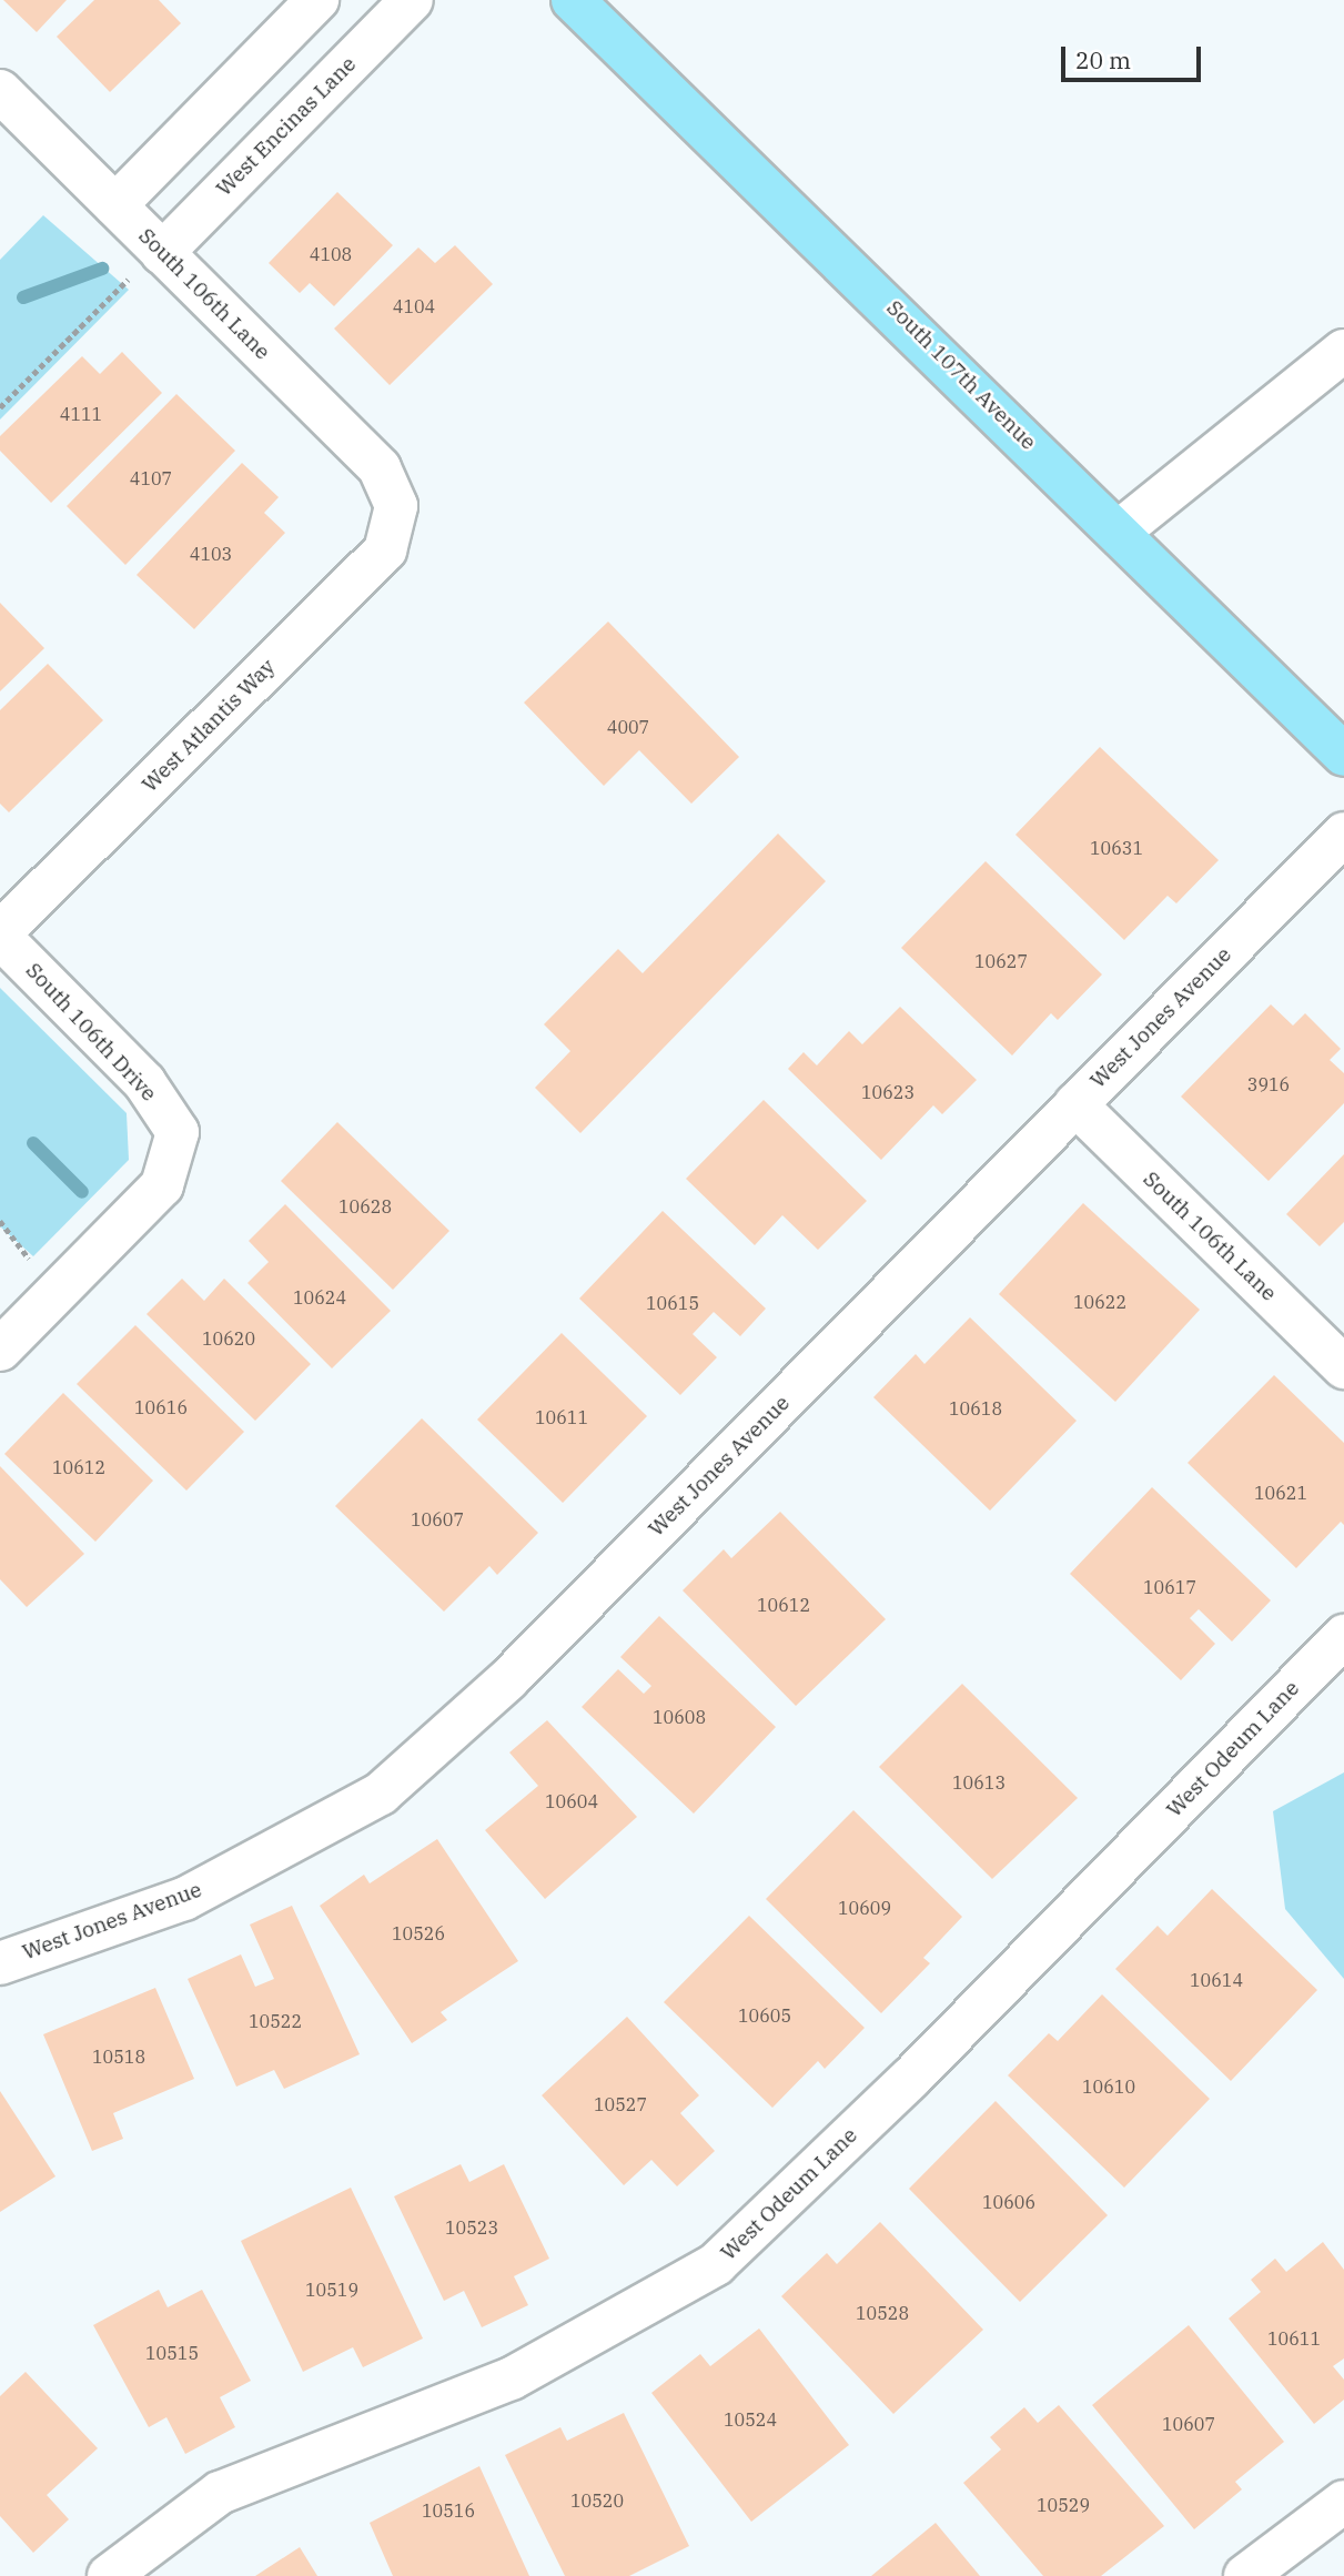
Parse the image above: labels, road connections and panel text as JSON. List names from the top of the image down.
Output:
{
  "streets": {
    "main road": ["South 107th Avenue"],
    "street": [
      "West Encinas Lane",
      "South 106th Lane",
      "West Atlantis Way",
      "West Jones Avenue",
      "South 106th Drive",
      "West Odeum Lane"
    ]
  },
  "crossings": [
    ["West Encinas Lane", "South 106th Lane"],
    ["South 106th Lane", "West Atlantis Way"],
    ["South 106th Lane", "West Jones Avenue"],
    ["West Atlantis Way", "South 106th Drive"]
  ],
  "house_numbers": [
    "4108",
    "4104",
    "4111",
    "4107",
    "4103",
    "4007",
    "10631",
    "10627",
    "3916",
    "10623",
    "10628",
    "10624",
    "10622",
    "10615",
    "10620",
    "10616",
    "10618",
    "10611",
    "10612",
    "10621",
    "10607",
    "10617",
    "10612",
    "10608",
    "10613",
    "10604",
    "10609",
    "10526",
    "10614",
    "10605",
    "10522",
    "10518",
    "10610",
    "10527",
    "10606",
    "10523",
    "10519",
    "10528",
    "10611",
    "10515",
    "10524",
    "10607",
    "10520",
    "10529",
    "10516"
  ],
  "scale_bar": "20 m"
}
